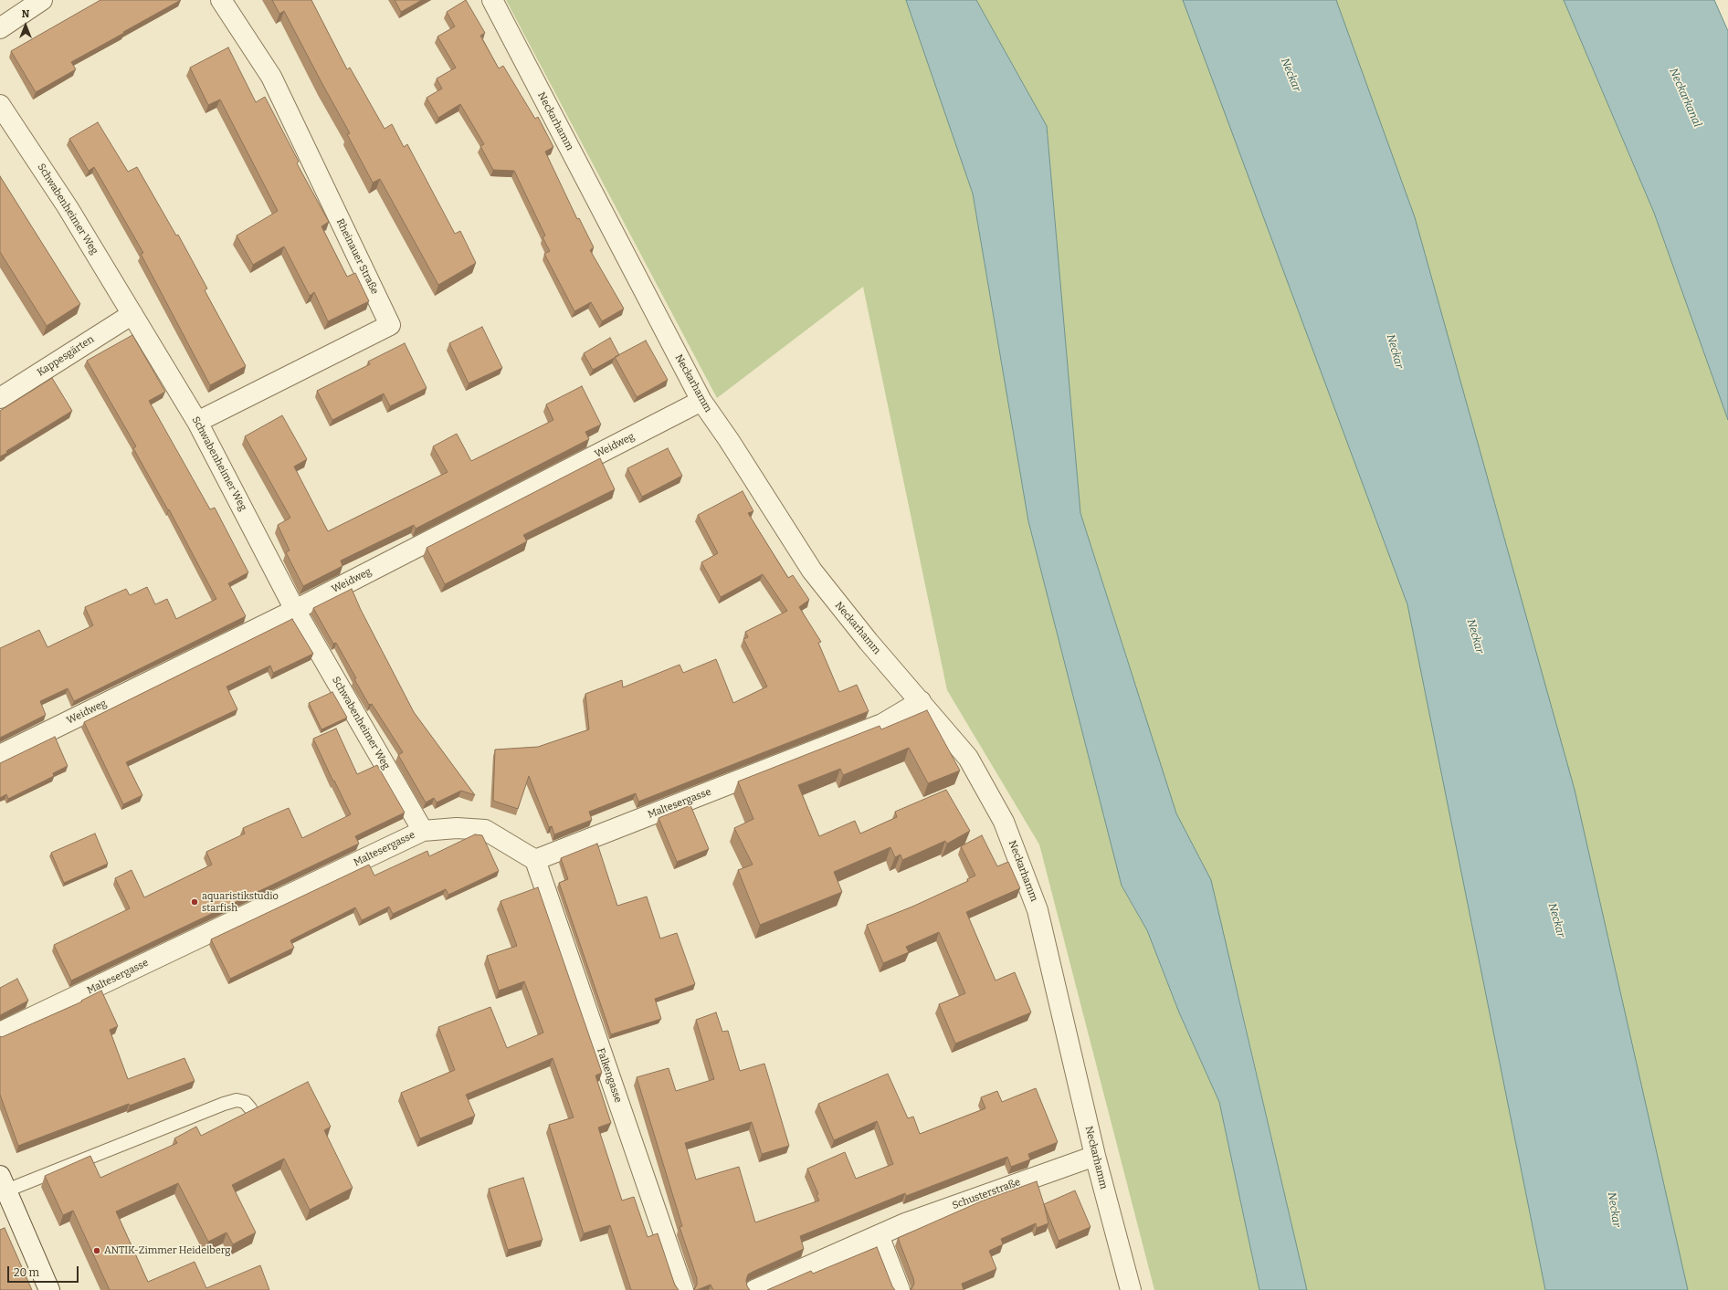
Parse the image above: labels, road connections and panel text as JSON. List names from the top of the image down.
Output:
{
  "streets": {
    "street": [
      "Neckarhamm",
      "Schwabenheimer Weg",
      "Rheinauer Straße",
      "Kappesgärten",
      "Weidweg",
      "Maltesergasse",
      "Falkengasse",
      "Schusterstraße"
    ]
  },
  "crossings": [
    ["Neckarhamm", "Weidweg"],
    ["Neckarhamm", "Maltesergasse"],
    ["Neckarhamm", "Schusterstraße"],
    ["Schwabenheimer Weg", "Rheinauer Straße"],
    ["Schwabenheimer Weg", "Kappesgärten"],
    ["Schwabenheimer Weg", "Weidweg"],
    ["Schwabenheimer Weg", "Maltesergasse"],
    ["Maltesergasse", "Falkengasse"]
  ],
  "water": ["Neckar", "Neckarkanal"],
  "places": ["aquaristikstudio starfish", "ANTIK-Zimmer Heidelberg"],
  "scale_bar": "20 m",
  "north": "top"
}
